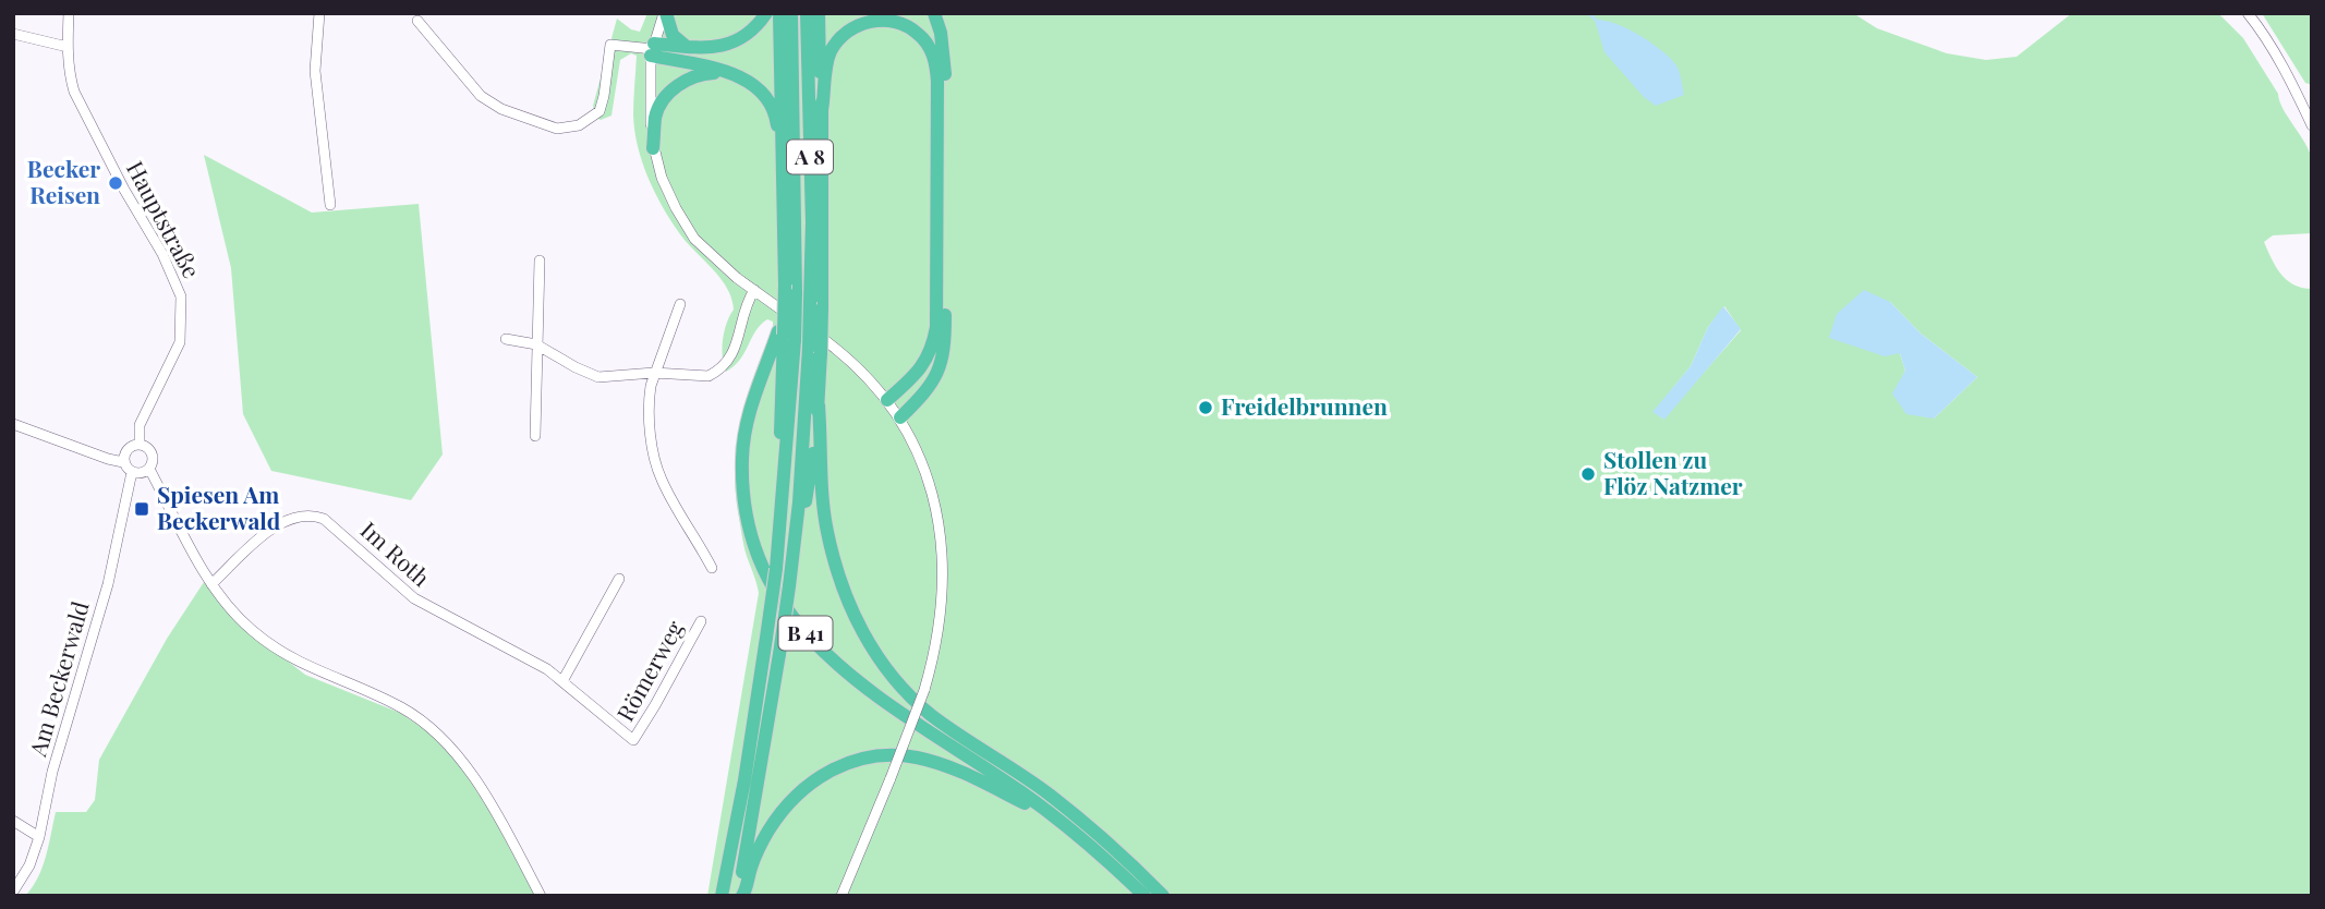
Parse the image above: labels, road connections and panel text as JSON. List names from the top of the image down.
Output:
{
  "streets": {
    "highway": ["A 8", "B 41"],
    "street": [
      "Hauptstraße",
      "Im Roth",
      "Römerweg",
      "Am Beckerwald"
    ]
  },
  "crossings": [
    ["A 8", "B 41"],
    ["Hauptstraße", "Am Beckerwald"],
    ["Im Roth", "Römerweg"]
  ],
  "places": {
    "other": ["Becker Reisen", "Freidelbrunnen", "Stollen zu Flöz Natzmer"],
    "transit": ["Spiesen Am Beckerwald"]
  }
}
